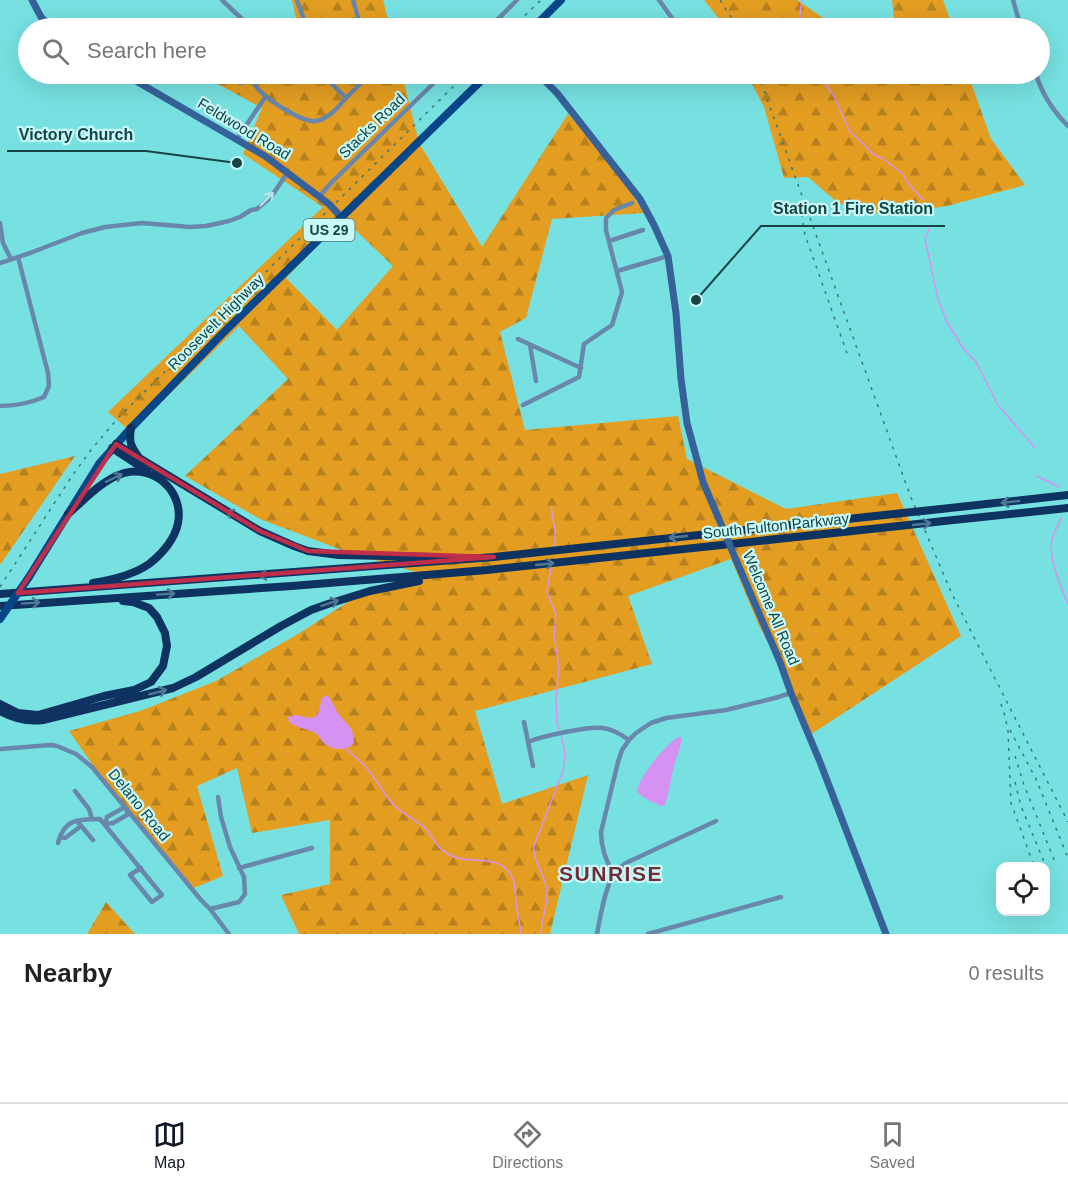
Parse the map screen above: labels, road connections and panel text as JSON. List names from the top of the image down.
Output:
{
  "streets": {
    "highway": ["South Fulton Parkway"],
    "main road": ["US 29", "Roosevelt Highway"],
    "street": [
      "Stacks Road",
      "Feldwood Road",
      "Welcome All Road",
      "Delano Road"
    ]
  },
  "crossings": [
    ["Stacks Road", "Feldwood Road"],
    ["Feldwood Road", "Roosevelt Highway"]
  ],
  "districts": ["SUNRISE"],
  "places": ["Victory Church", "Station 1 Fire Station"],
  "page": {
    "search": "Search here",
    "heading": ["Nearby", "0 results"],
    "nav": ["Map", "Directions", "Saved"]
  }
}
